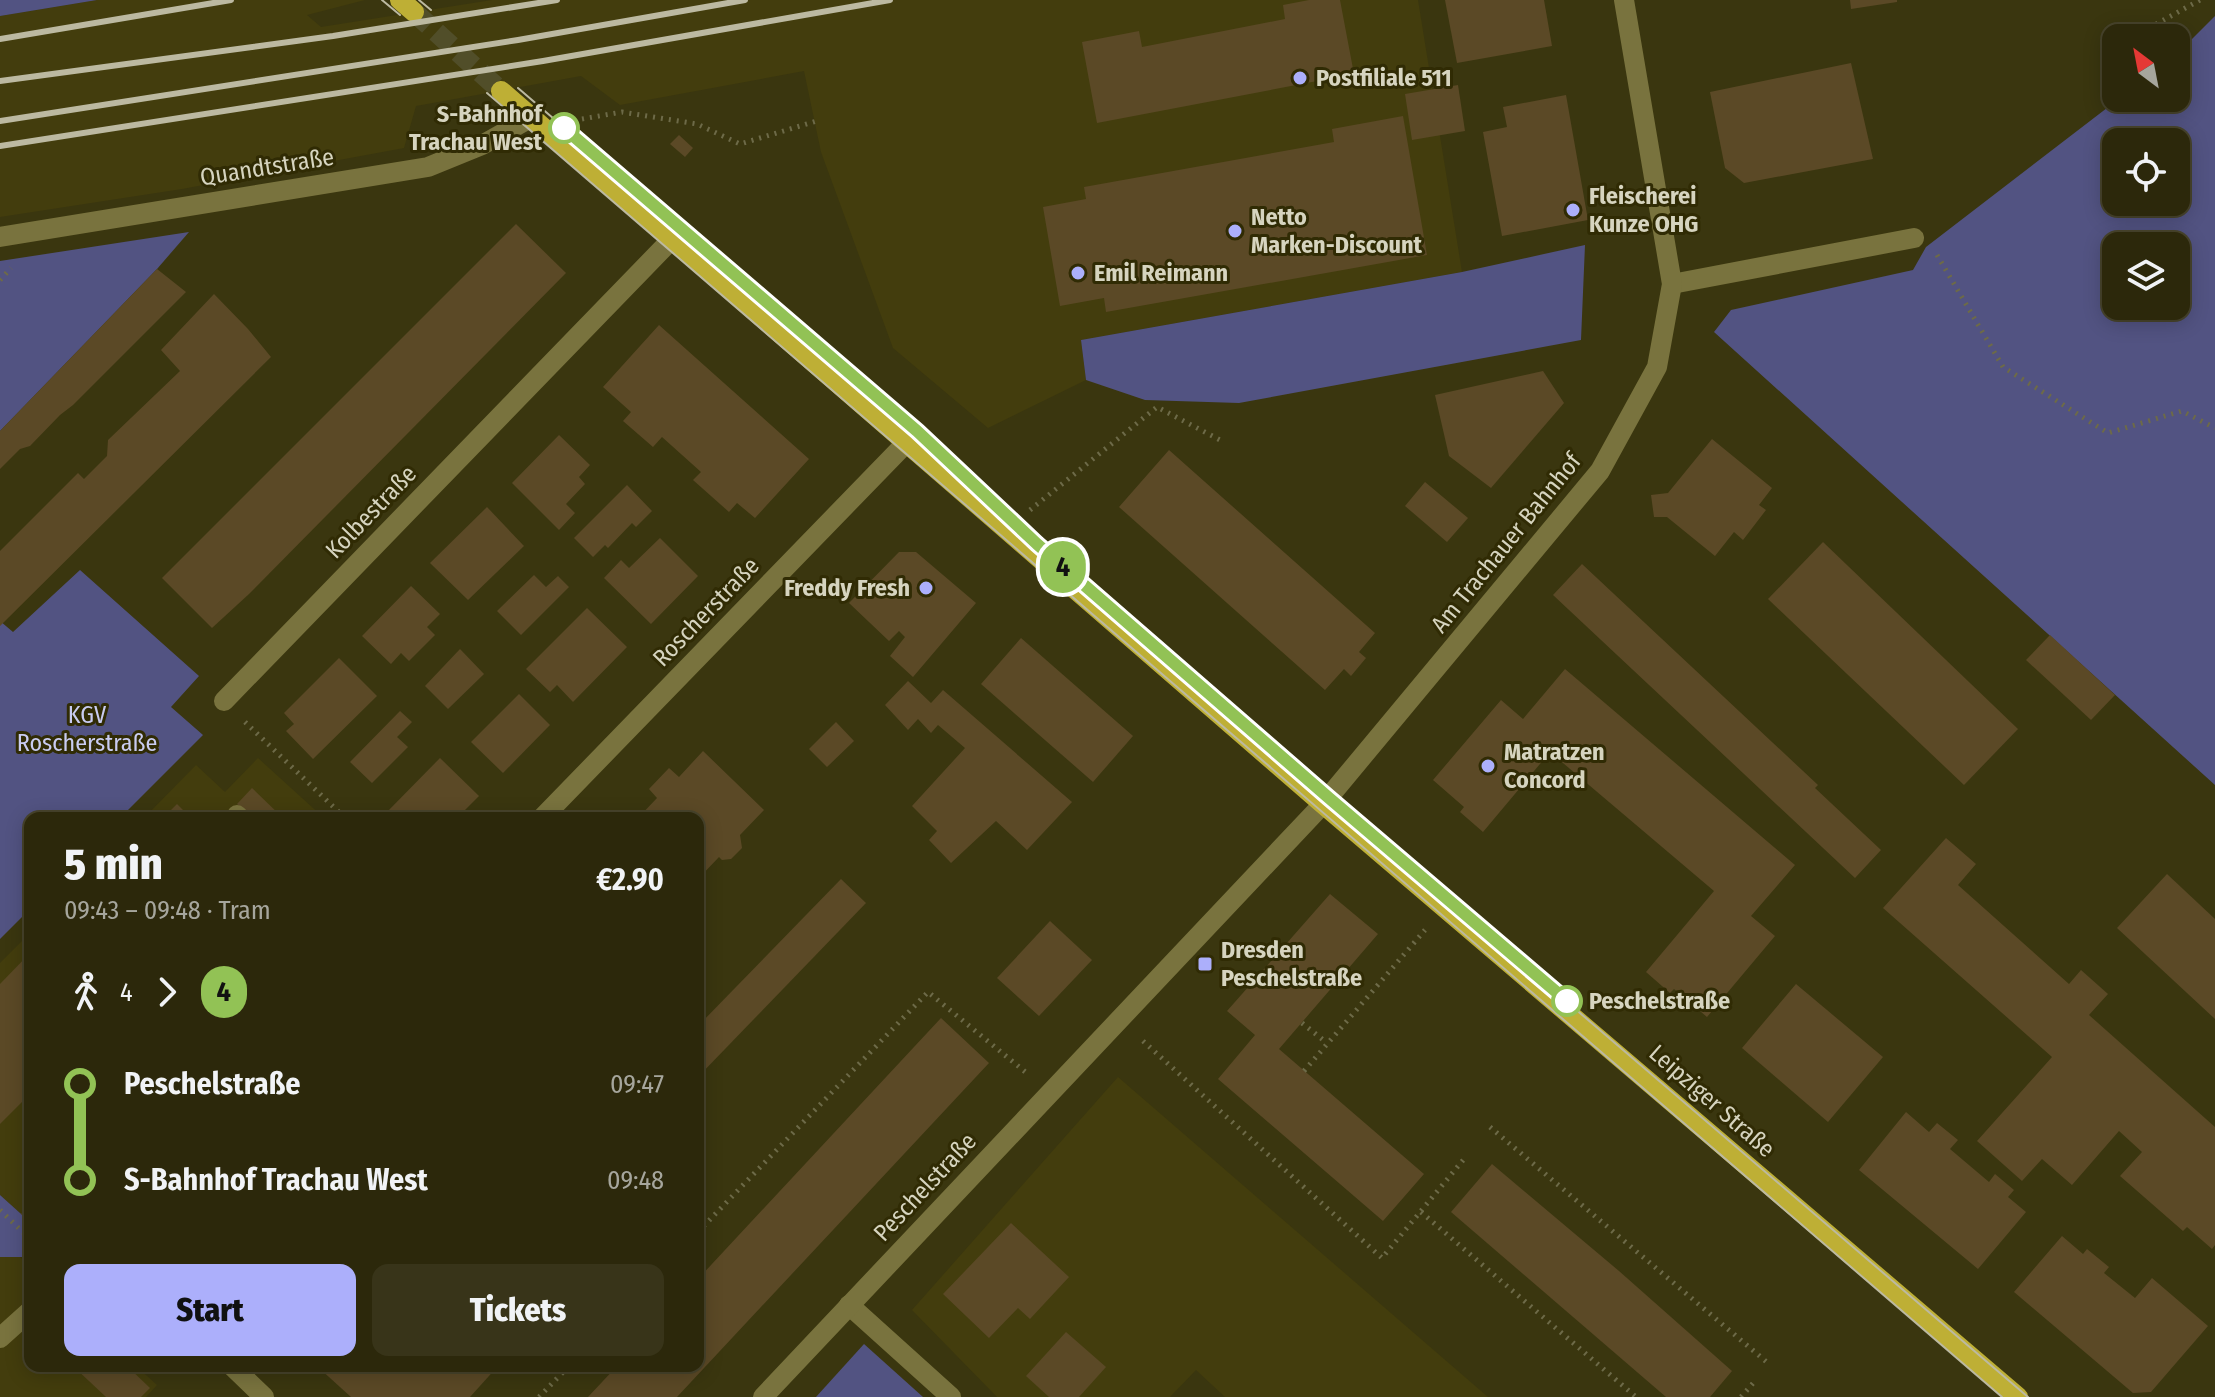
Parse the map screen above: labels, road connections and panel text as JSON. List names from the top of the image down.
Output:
{
  "streets": {
    "main road": ["Leipziger Straße"],
    "street": [
      "Quandtstraße",
      "Kolbestraße",
      "Am Trachauer Bahnhof",
      "Roscherstraße",
      "Peschelstraße"
    ]
  },
  "crossings": [
    ["Quandtstraße", "Leipziger Straße"],
    ["Kolbestraße", "Leipziger Straße"],
    ["Am Trachauer Bahnhof", "Leipziger Straße"],
    ["Am Trachauer Bahnhof", "Peschelstraße"],
    ["Roscherstraße", "Leipziger Straße"],
    ["Leipziger Straße", "Peschelstraße"]
  ],
  "parks": ["KGV Roscherstraße"],
  "places": {
    "other": [
      "Postfiliale 511",
      "S-Bahnhof Trachau West",
      "Fleischerei Kunze OHG",
      "Netto Marken-Discount",
      "Emil Reimann",
      "Freddy Fresh",
      "Matratzen Concord",
      "Peschelstraße"
    ],
    "transit": ["Dresden Peschelstraße"]
  },
  "lines": ["tram line 4"],
  "north": "top left",
  "page": {
    "on_map": "4",
    "heading": ["5 min", "09:43 – 09:48 · Tram", "€2.90"],
    "legs": ["4", "4"],
    "list": [
      {
        "name": "Peschelstraße",
        "value": "09:47"
      },
      {
        "name": "S-Bahnhof Trachau West",
        "value": "09:48"
      }
    ],
    "buttons": ["Start", "Tickets"]
  }
}
